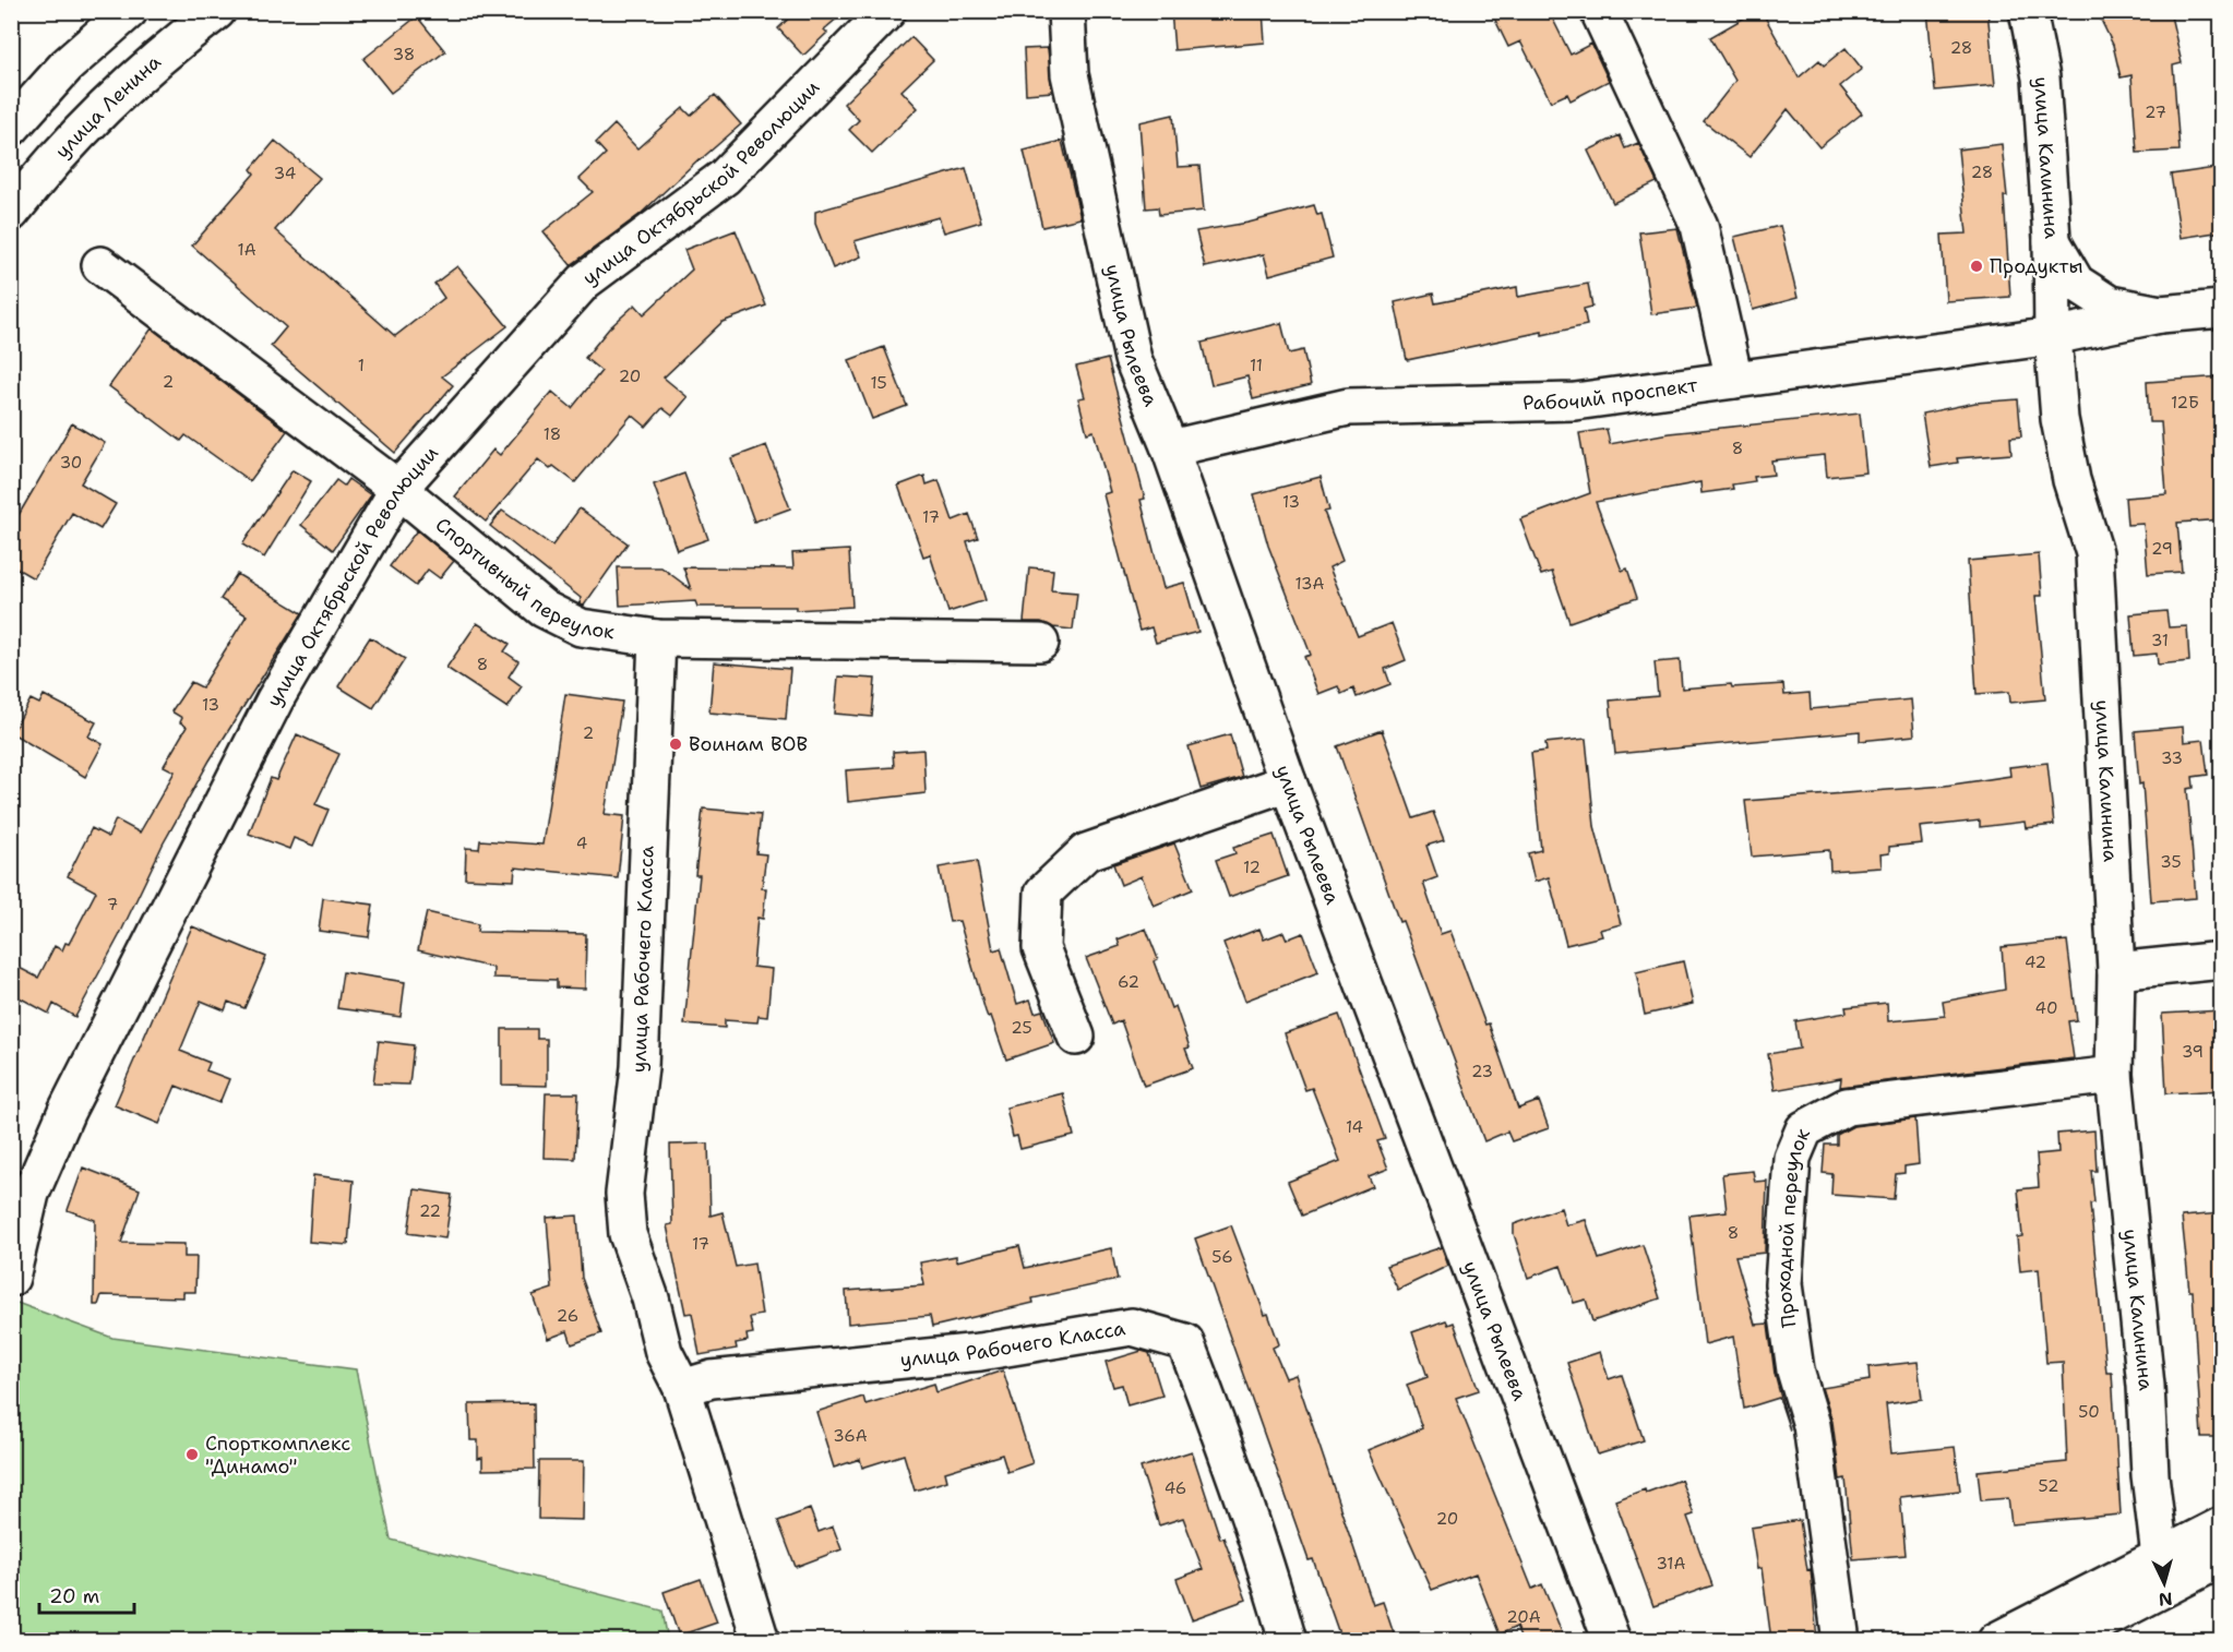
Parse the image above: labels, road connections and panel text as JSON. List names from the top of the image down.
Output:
{
  "streets": {
    "street": [
      "улица Ленина",
      "улица Калинина",
      "улица Октябрьской Революции",
      "улица Рылеева",
      "Рабочий проспект",
      "Спортивный переулок",
      "улица Рабочего Класса",
      "Проходной переулок"
    ]
  },
  "crossings": [
    ["улица Калинина", "Рабочий проспект"],
    ["улица Калинина", "Проходной переулок"],
    ["улица Октябрьской Революции", "Спортивный переулок"],
    ["улица Рылеева", "Рабочий проспект"],
    ["Спортивный переулок", "улица Рабочего Класса"]
  ],
  "places": ["Продукты", "Воинам ВОВ", "Спорткомплекс \"Динамо\""],
  "house_numbers": [
    "28",
    "38",
    "27",
    "28",
    "34",
    "1А",
    "1",
    "11",
    "20",
    "2",
    "15",
    "12Б",
    "18",
    "8",
    "30",
    "13",
    "17",
    "29",
    "13А",
    "31",
    "8",
    "13",
    "2",
    "33",
    "4",
    "35",
    "12",
    "7",
    "42",
    "62",
    "40",
    "25",
    "39",
    "23",
    "14",
    "22",
    "8",
    "17",
    "56",
    "26",
    "50",
    "36А",
    "52",
    "46",
    "20",
    "31А",
    "20А"
  ],
  "scale_bar": "20 m",
  "north": "bottom"
}
